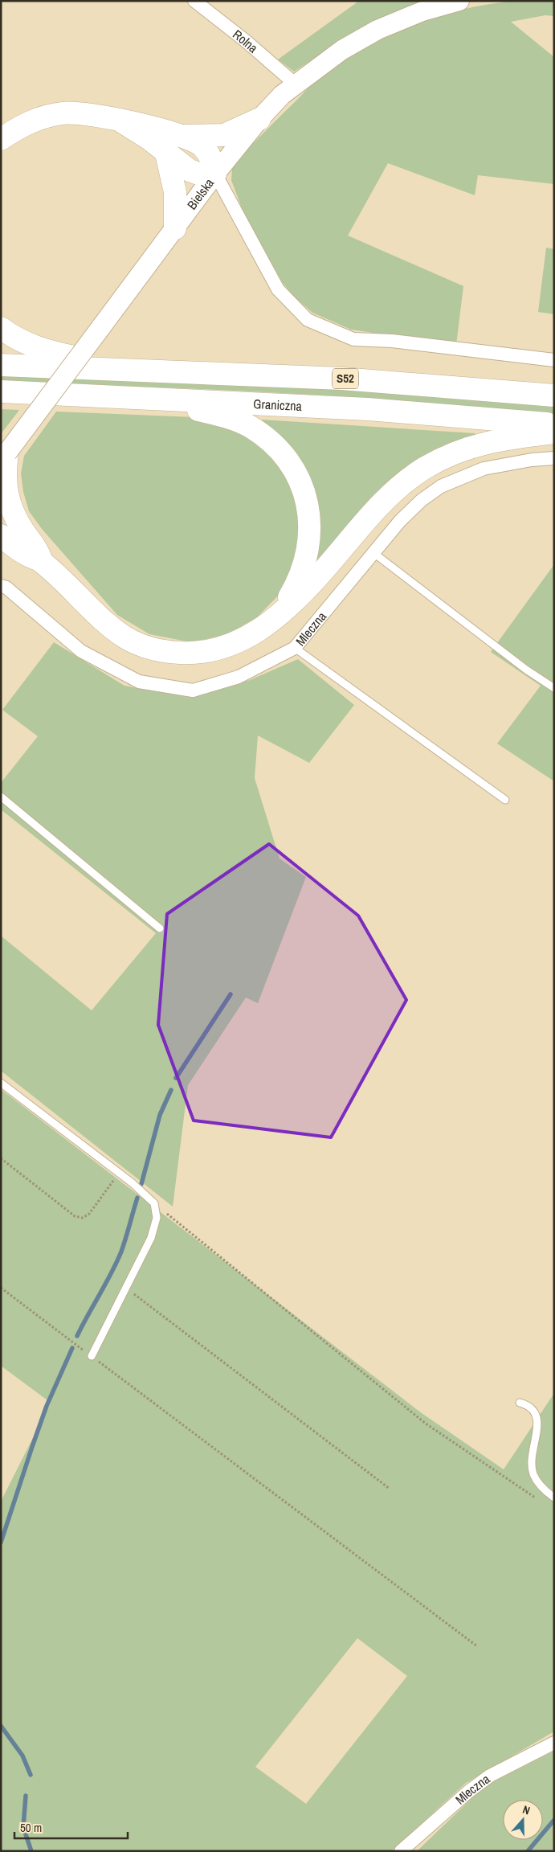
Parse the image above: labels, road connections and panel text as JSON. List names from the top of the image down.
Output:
{
  "streets": {
    "highway": ["S52", "Graniczna"],
    "main road": ["Bielska"],
    "street": ["Rolna", "Mleczna"]
  },
  "crossings": [
    ["Rolna", "Bielska"]
  ],
  "scale_bar": "50 m",
  "north": "top"
}
